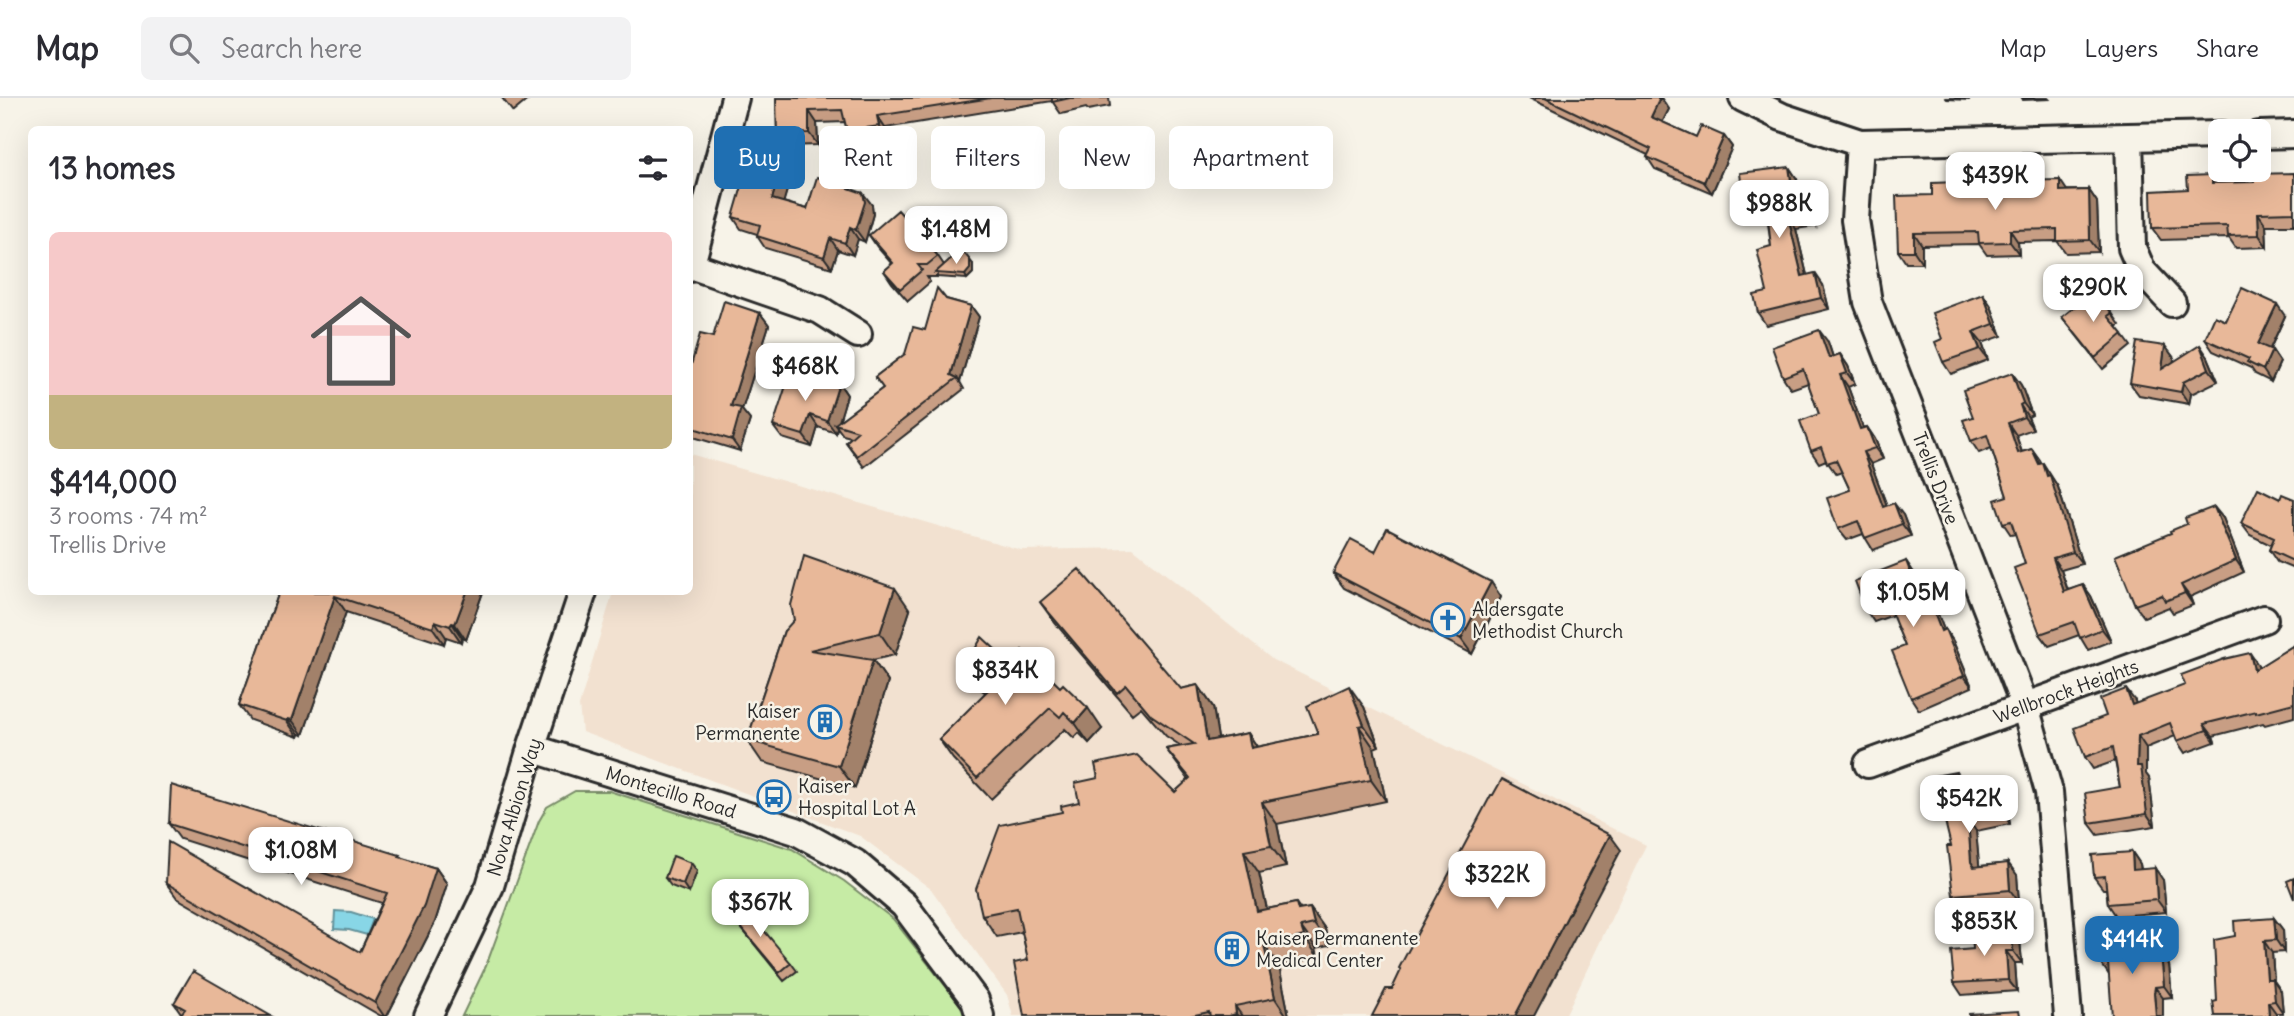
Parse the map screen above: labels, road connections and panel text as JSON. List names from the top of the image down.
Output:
{
  "streets": {
    "street": [
      "Trellis Drive",
      "Wellbrock Heights",
      "Montecillo Road",
      "Nova Albion Way"
    ]
  },
  "crossings": [
    ["Trellis Drive", "Wellbrock Heights"],
    ["Montecillo Road", "Nova Albion Way"]
  ],
  "places": {
    "church": ["Aldersgate Methodist Church"],
    "building": ["Kaiser Permanente", "Kaiser Permanente Medical Center"],
    "bus stop": ["Kaiser Hospital Lot A"]
  },
  "page": {
    "header": "Map",
    "search": "Search here",
    "nav": ["Map", "Layers", "Share"],
    "chip": [
      "Buy",
      "Rent",
      "Filters",
      "New",
      "Apartment"
    ],
    "heading": "13 homes",
    "price": [
      "$439K",
      "$988K",
      "$1.48M",
      "$290K",
      "$468K",
      "$1.05M",
      "$834K",
      "$542K",
      "$1.08M",
      "$322K",
      "$367K",
      "$853K",
      "$414K"
    ],
    "list": [
      {
        "name": "$414,000",
        "note": "3 rooms · 74 m² · Trellis Drive"
      }
    ]
  }
}
